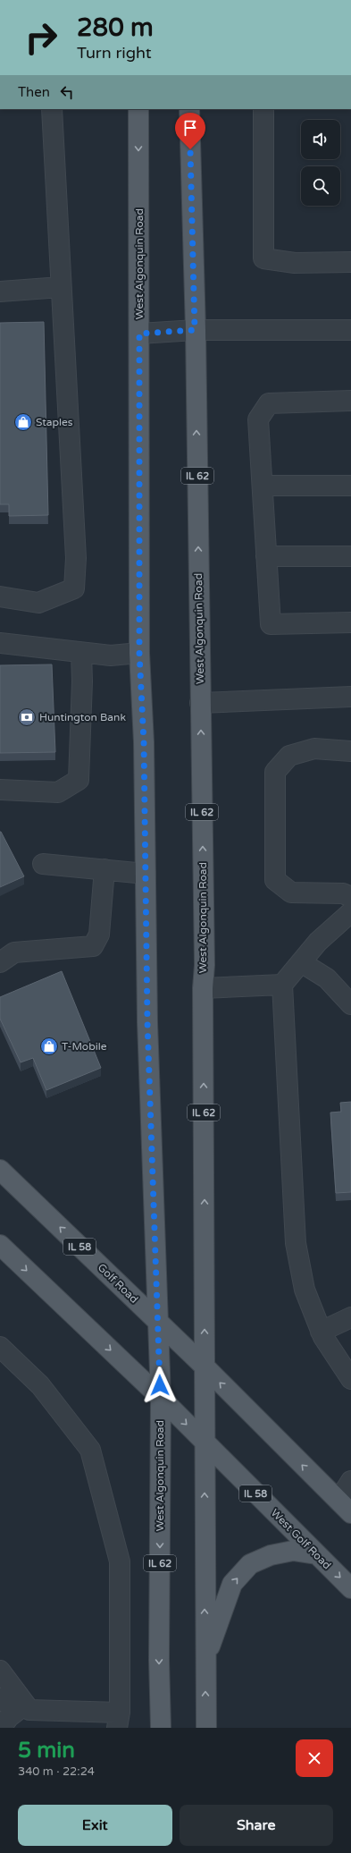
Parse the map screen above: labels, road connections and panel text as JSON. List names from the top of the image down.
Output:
{
  "streets": {
    "main road": [
      "West Algonquin Road",
      "IL 62",
      "IL 58",
      "Golf Road",
      "West Golf Road"
    ]
  },
  "crossings": [
    ["West Algonquin Road", "IL 58"],
    ["West Algonquin Road", "Golf Road"],
    ["West Algonquin Road", "West Golf Road"],
    ["IL 58", "Golf Road"],
    ["IL 58", "West Golf Road"]
  ],
  "places": {
    "shop": ["Staples", "T-Mobile"],
    "bank": ["Huntington Bank"]
  },
  "page": {
    "turn": ["280 m", "Turn right"],
    "then": "Then",
    "heading": ["5 min", "340 m · 22:24"],
    "buttons": ["Exit", "Share"]
  }
}
